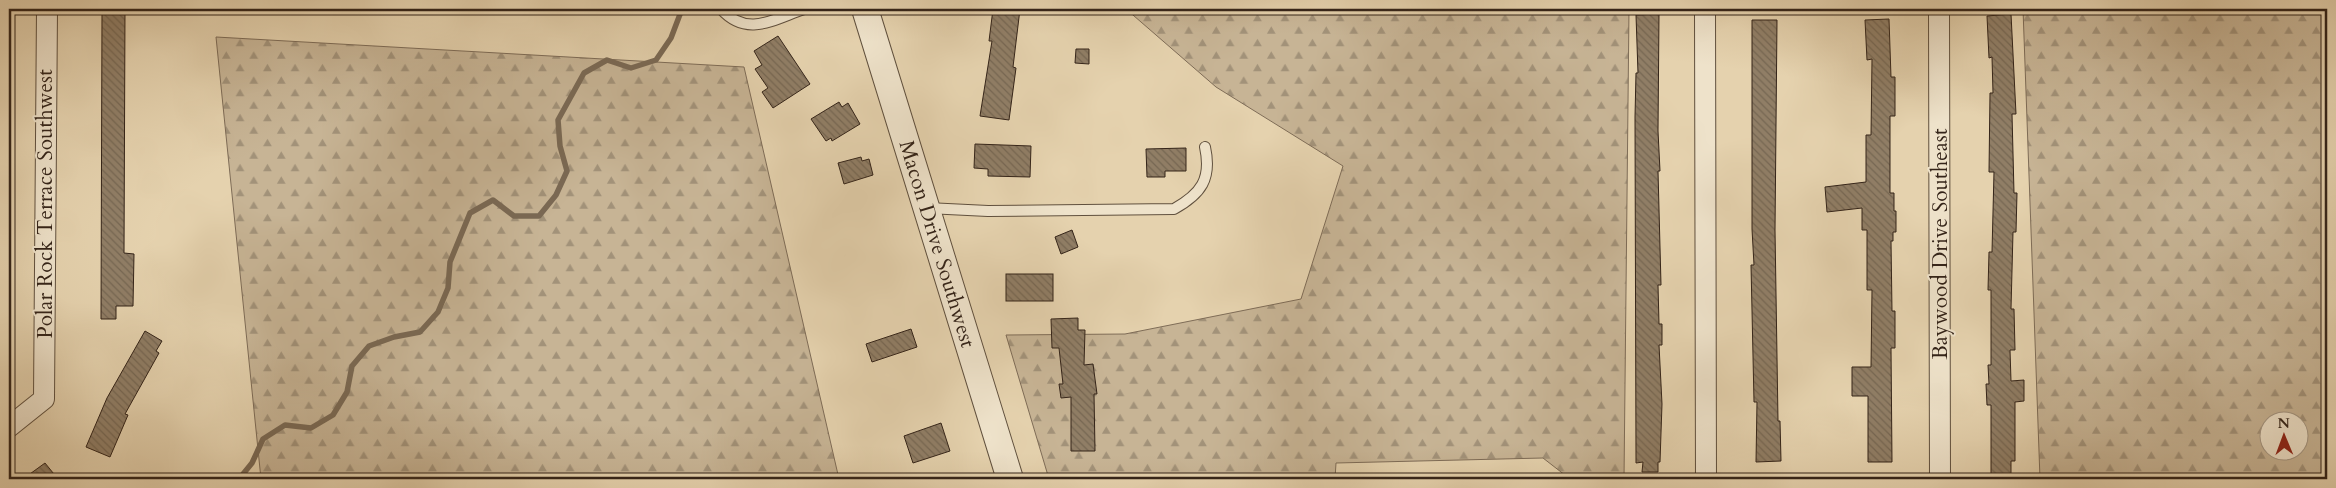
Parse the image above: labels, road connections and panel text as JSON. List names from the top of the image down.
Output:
{
  "streets": {
    "street": ["Polar Rock Terrace Southwest", "Macon Drive Southwest", "Baywood Drive Southeast"]
  },
  "north": "top"
}
